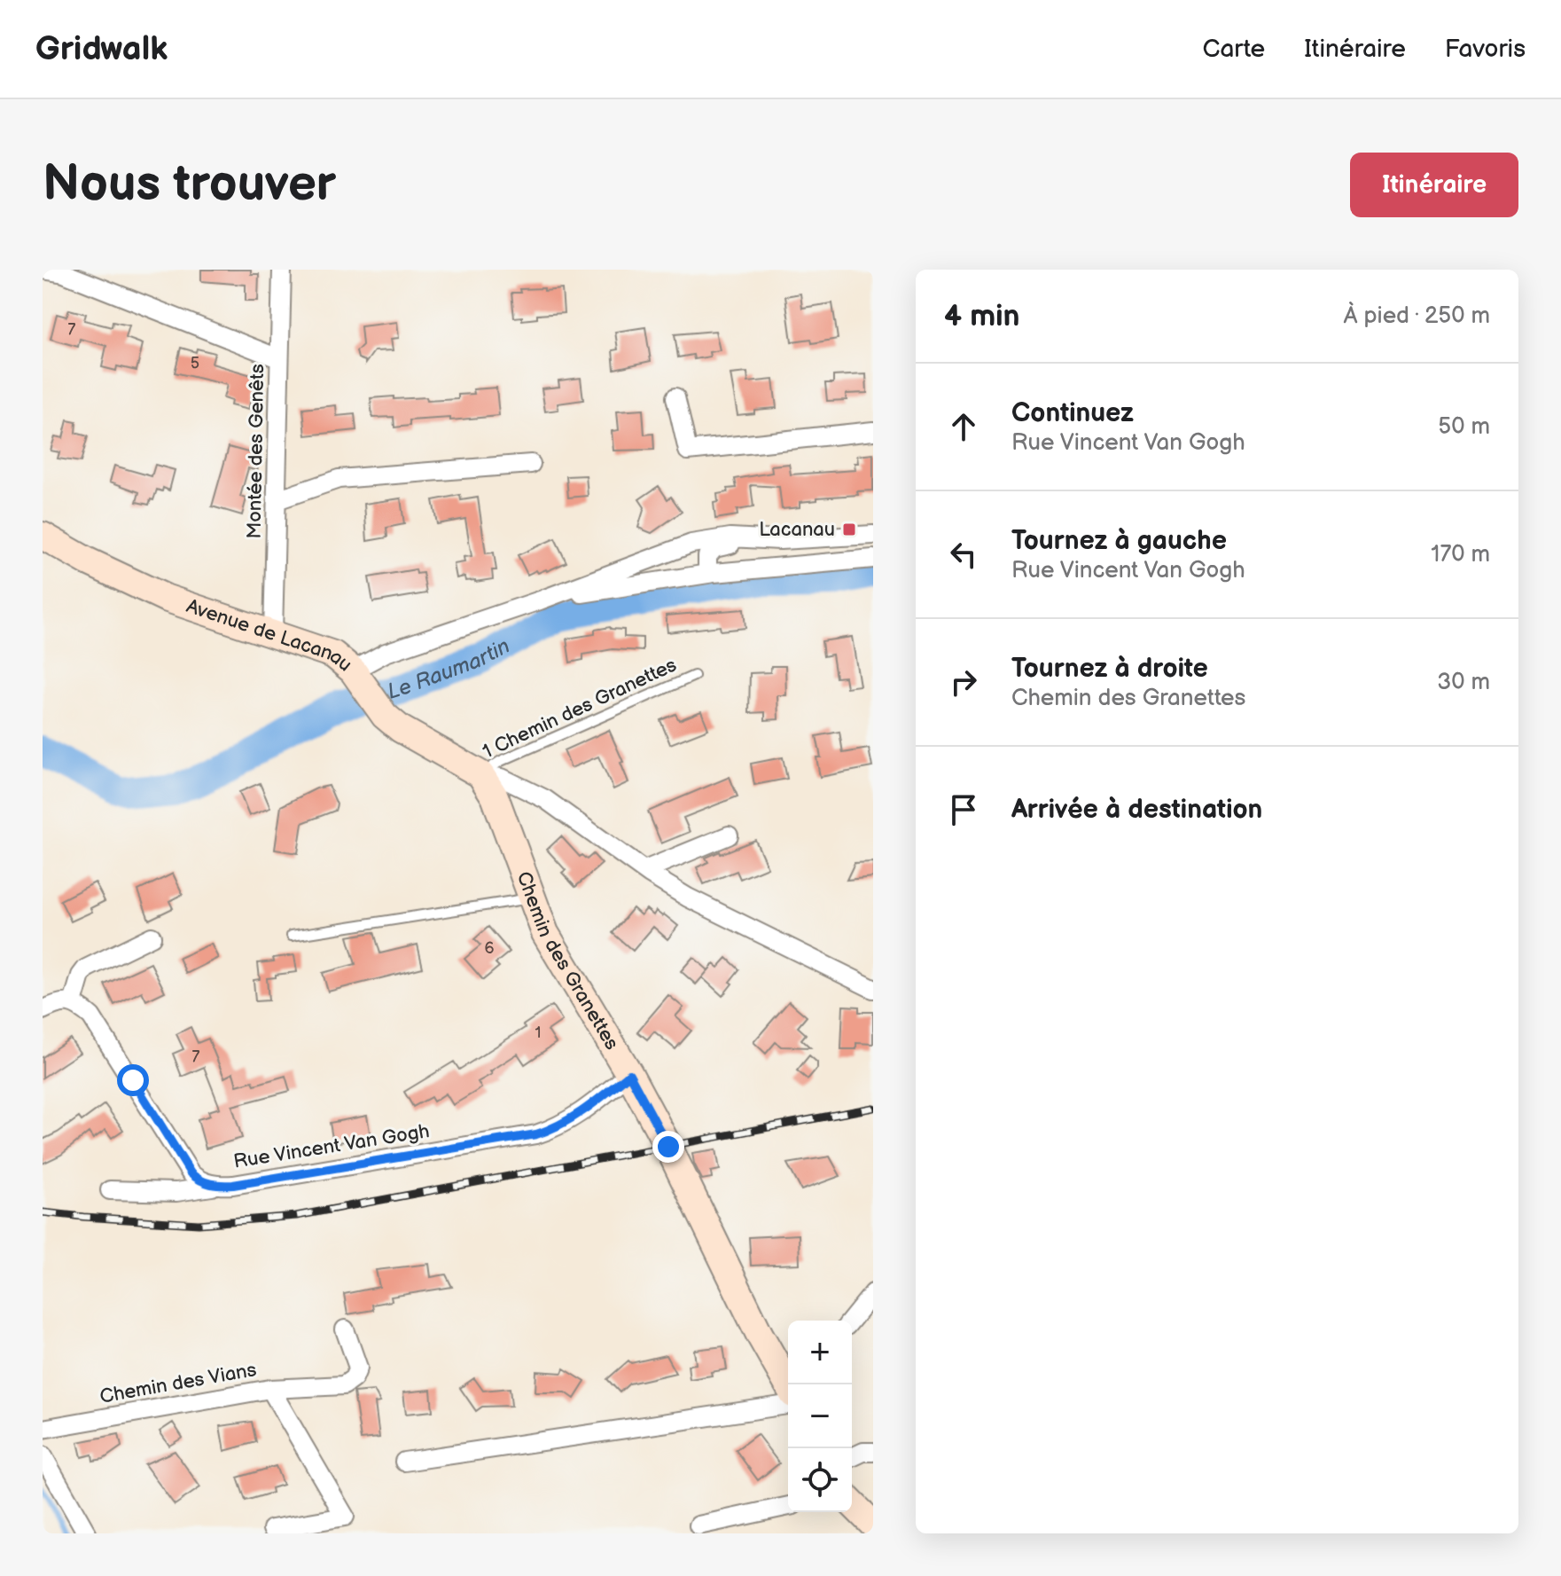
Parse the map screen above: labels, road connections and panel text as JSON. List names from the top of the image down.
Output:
{
  "streets": {
    "street": [
      "Montée des Genêts",
      "Avenue de Lacanau",
      "Chemin des Granettes",
      "Rue Vincent Van Gogh",
      "Chemin des Vians"
    ],
    "lane": ["1 Chemin des Granettes"]
  },
  "crossings": [
    ["Montée des Genêts", "Avenue de Lacanau"],
    ["1 Chemin des Granettes", "Chemin des Granettes"],
    ["Chemin des Granettes", "Rue Vincent Van Gogh"]
  ],
  "water": ["Le Raumartin"],
  "places": {
    "transit": ["Lacanau"]
  },
  "house_numbers": [
    "7",
    "5",
    "6",
    "1",
    "7"
  ],
  "page": {
    "header": "Gridwalk",
    "nav": ["Carte", "Itinéraire", "Favoris"],
    "buttons": "Itinéraire",
    "title": "Nous trouver",
    "heading": ["4 min", "À pied · 250 m"],
    "list": [
      ["Continuez", "Rue Vincent Van Gogh", "50 m"],
      ["Tournez à gauche", "Rue Vincent Van Gogh", "170 m"],
      ["Tournez à droite", "Chemin des Granettes", "30 m"],
      "Arrivée à destination"
    ],
    "map_buttons": ["+", "−"]
  }
}
